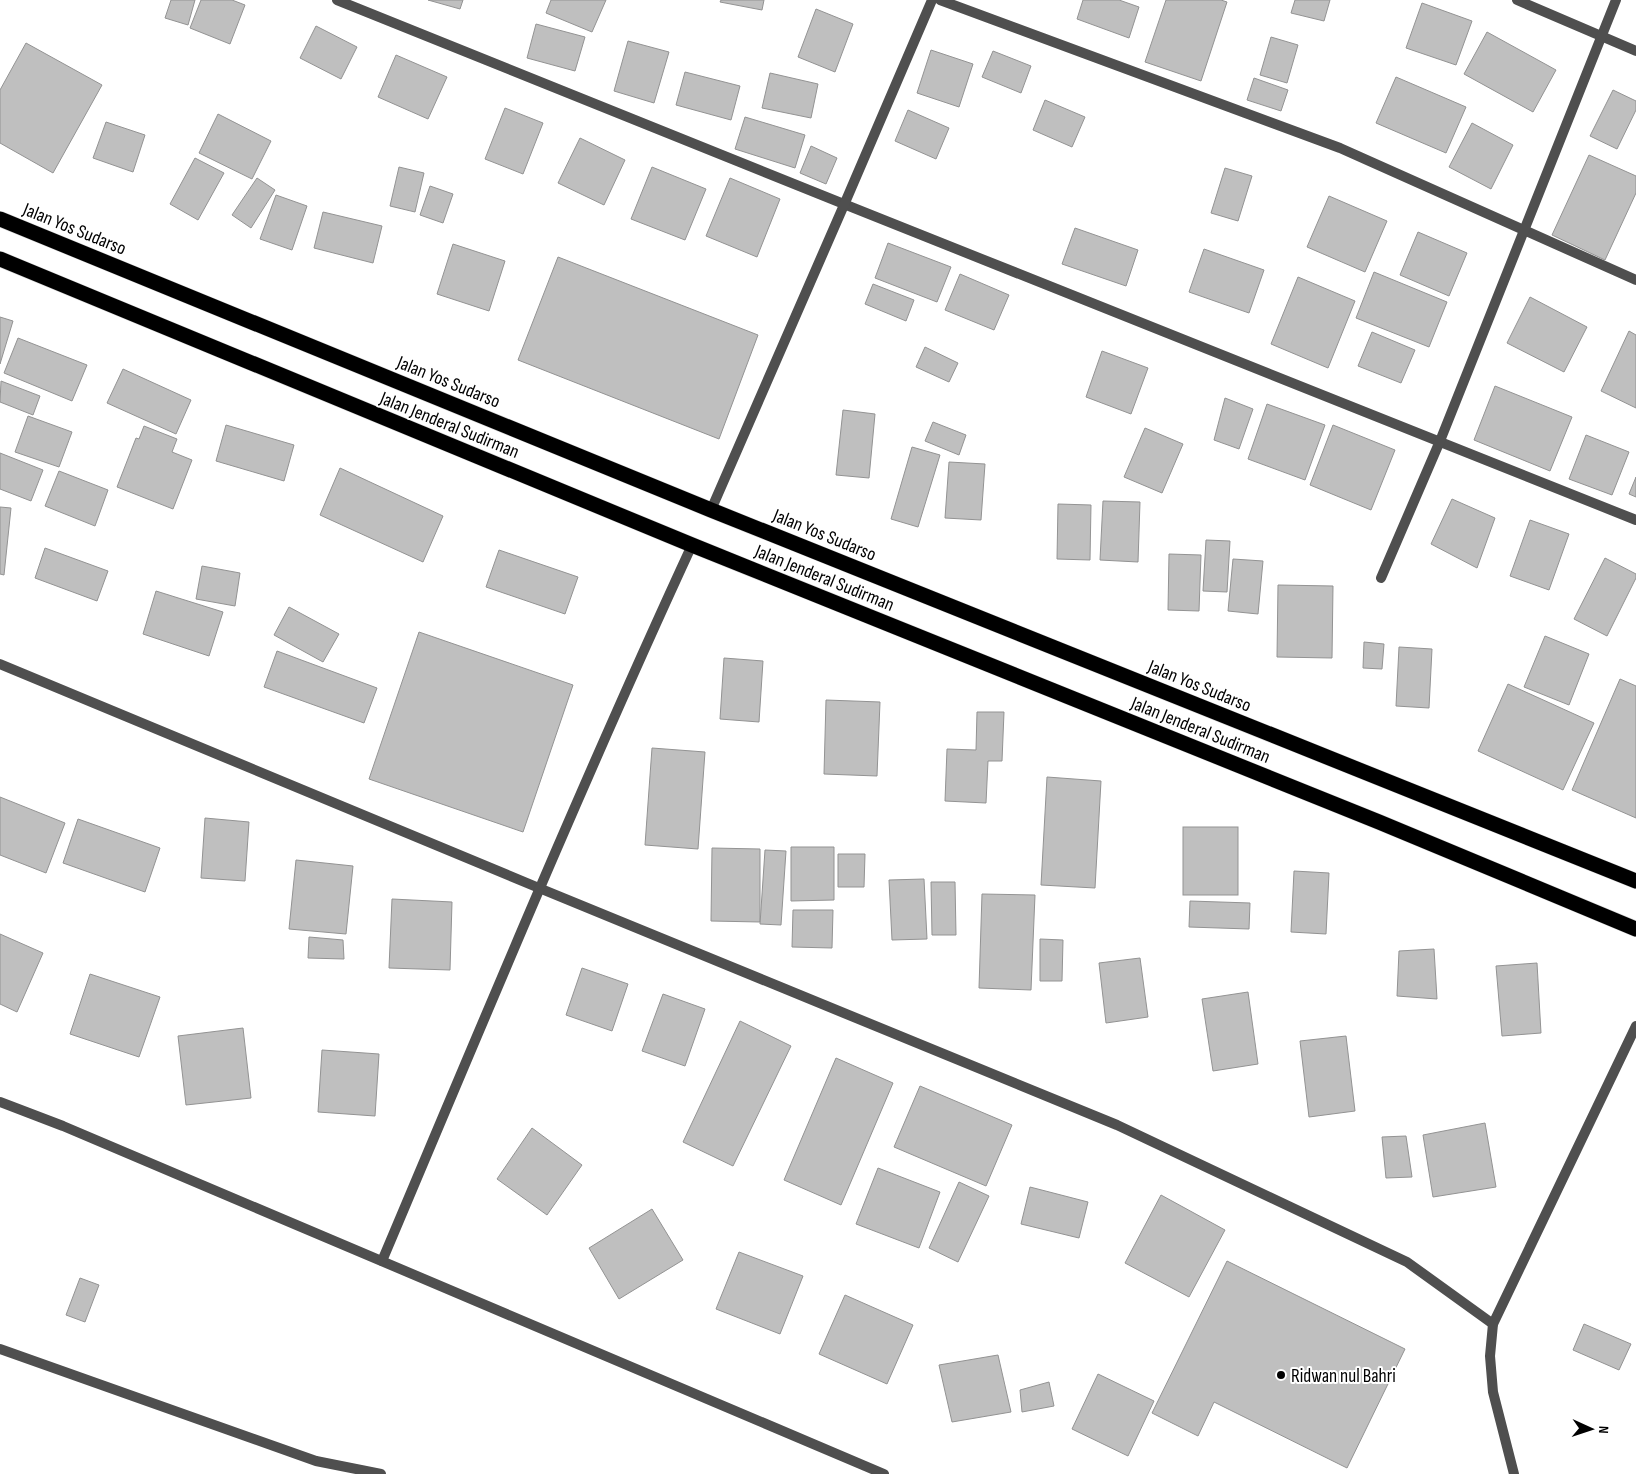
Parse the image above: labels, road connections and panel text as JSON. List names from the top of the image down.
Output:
{
  "streets": {
    "highway": ["Jalan Yos Sudarso", "Jalan Jenderal Sudirman"]
  },
  "places": ["Ridwan nul Bahri"],
  "north": "right"
}
